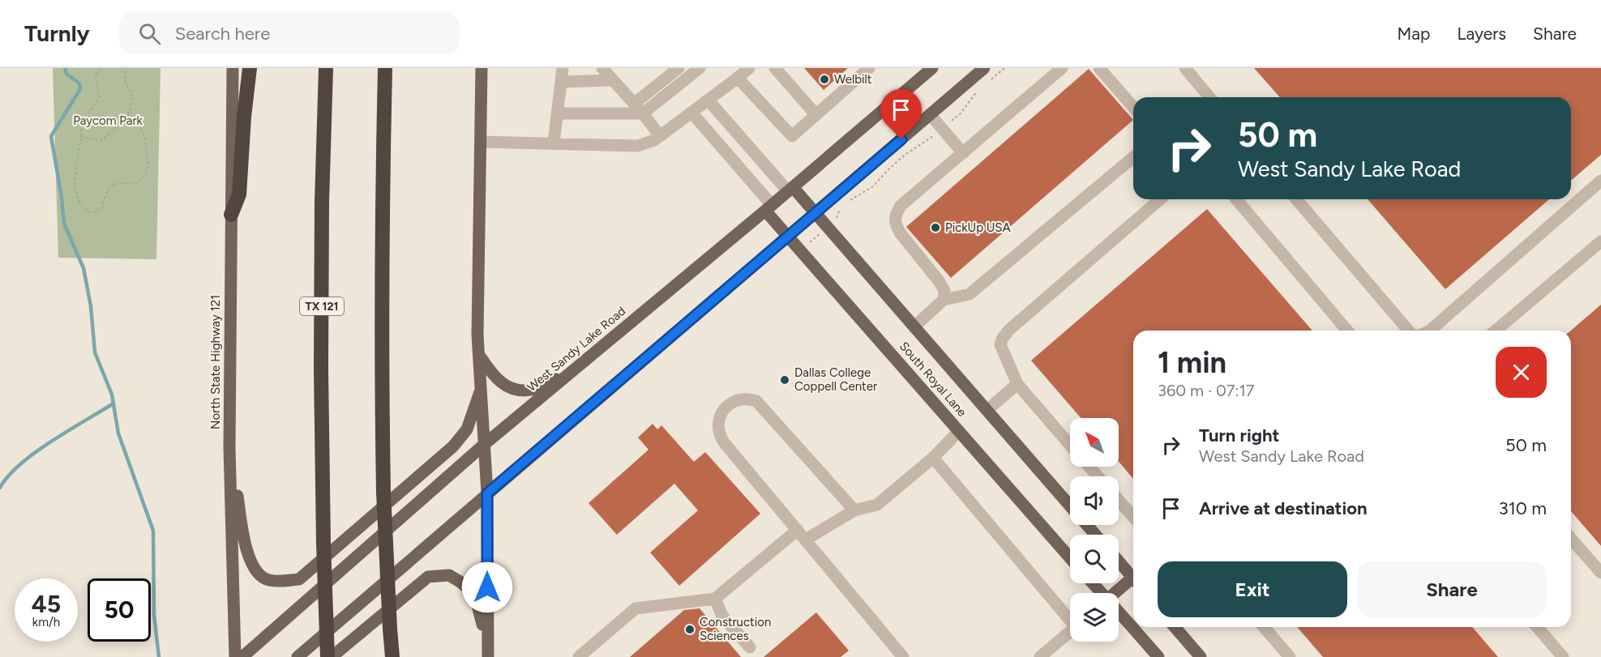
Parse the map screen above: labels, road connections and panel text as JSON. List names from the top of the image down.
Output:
{
  "streets": {
    "highway": ["TX 121"],
    "main road": ["West Sandy Lake Road", "North State Highway 121", "South Royal Lane"]
  },
  "crossings": [
    ["West Sandy Lake Road", "South Royal Lane"]
  ],
  "parks": ["Paycom Park"],
  "places": [
    "Welbilt",
    "PickUp USA",
    "Dallas College Coppell Center",
    "Construction Sciences"
  ],
  "north": "top left",
  "page": {
    "header": "Turnly",
    "search": "Search here",
    "nav": ["Map", "Layers", "Share"],
    "turn": ["50 m", "West Sandy Lake Road"],
    "heading": ["1 min", "360 m · 07:17"],
    "list": [
      {
        "name": "Turn right",
        "note": "West Sandy Lake Road",
        "value": "50 m"
      },
      {
        "name": "Arrive at destination",
        "value": "310 m"
      }
    ],
    "buttons": ["Exit", "Share"],
    "speed": "45 km/h",
    "limit": "50"
  }
}
